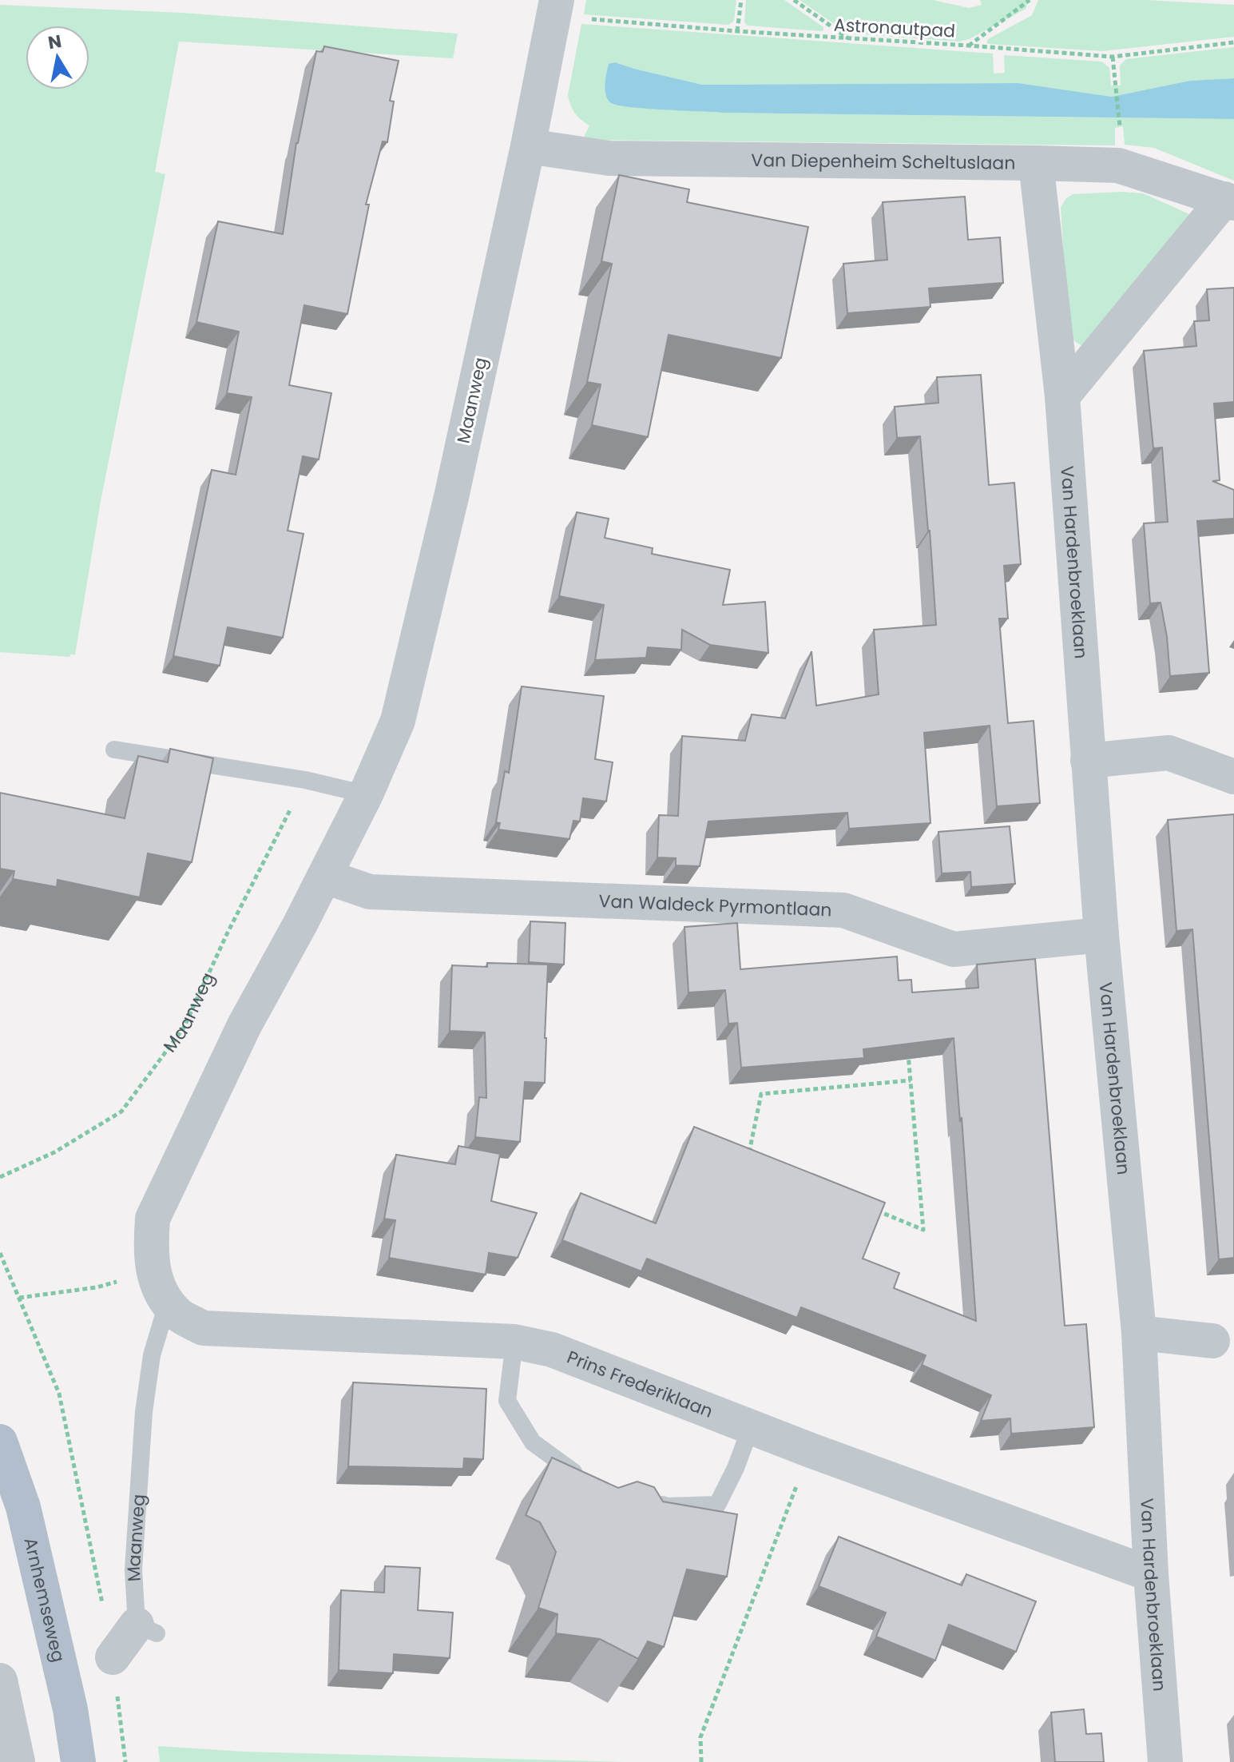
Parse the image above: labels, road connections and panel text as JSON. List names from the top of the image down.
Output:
{
  "streets": {
    "main road": ["Arnhemseweg"],
    "street": [
      "Van Diepenheim Scheltuslaan",
      "Maanweg",
      "Van Hardenbroeklaan",
      "Van Waldeck Pyrmontlaan",
      "Prins Frederiklaan"
    ],
    "path": ["Astronautpad"]
  },
  "crossings": [
    ["Astronautpad", "Maanweg"],
    ["Van Diepenheim Scheltuslaan", "Maanweg"],
    ["Van Diepenheim Scheltuslaan", "Van Hardenbroeklaan"],
    ["Maanweg", "Van Waldeck Pyrmontlaan"],
    ["Maanweg", "Prins Frederiklaan"],
    ["Van Hardenbroeklaan", "Van Waldeck Pyrmontlaan"],
    ["Van Hardenbroeklaan", "Prins Frederiklaan"]
  ],
  "north": "top"
}
